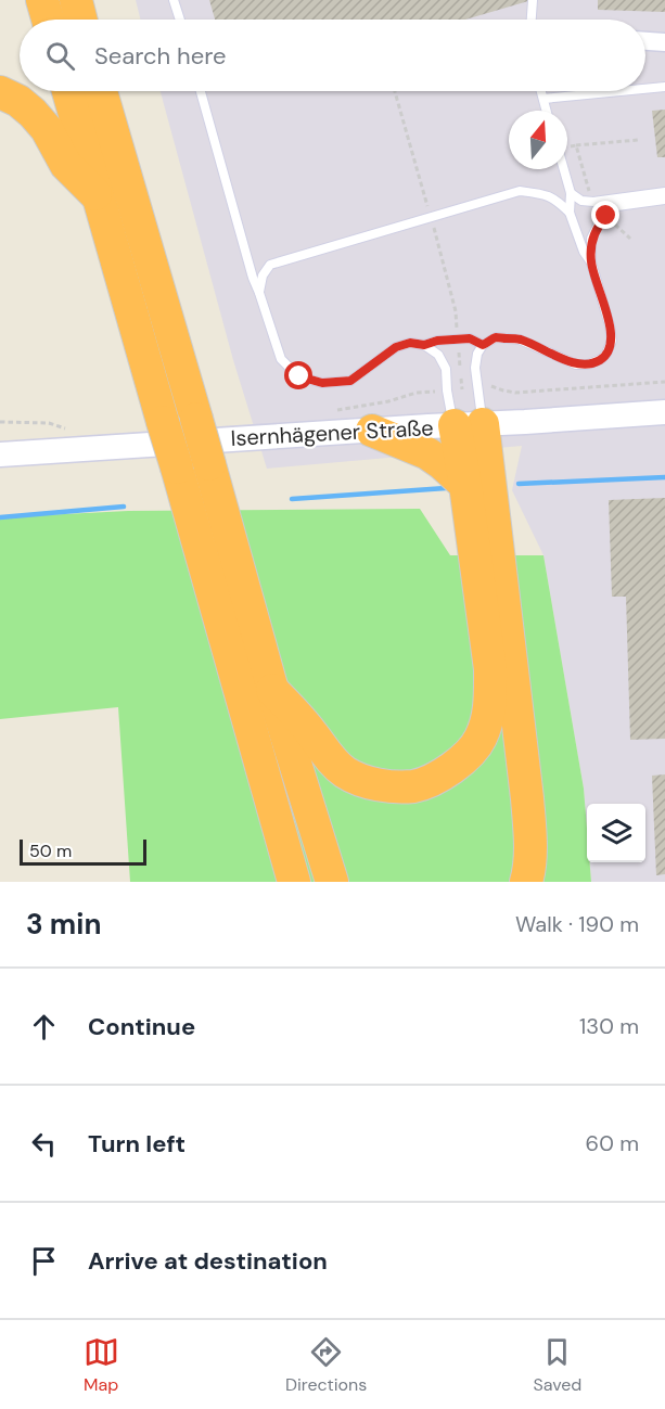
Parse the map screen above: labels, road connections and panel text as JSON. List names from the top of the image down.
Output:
{
  "streets": {
    "main road": ["Isernhägener Straße"]
  },
  "scale_bar": "50 m",
  "north": "top",
  "page": {
    "search": "Search here",
    "scale": "50 m",
    "heading": ["3 min", "Walk · 190 m"],
    "list": [
      ["Continue", "130 m"],
      ["Turn left", "60 m"],
      "Arrive at destination"
    ],
    "nav": ["Map", "Directions", "Saved"]
  }
}
